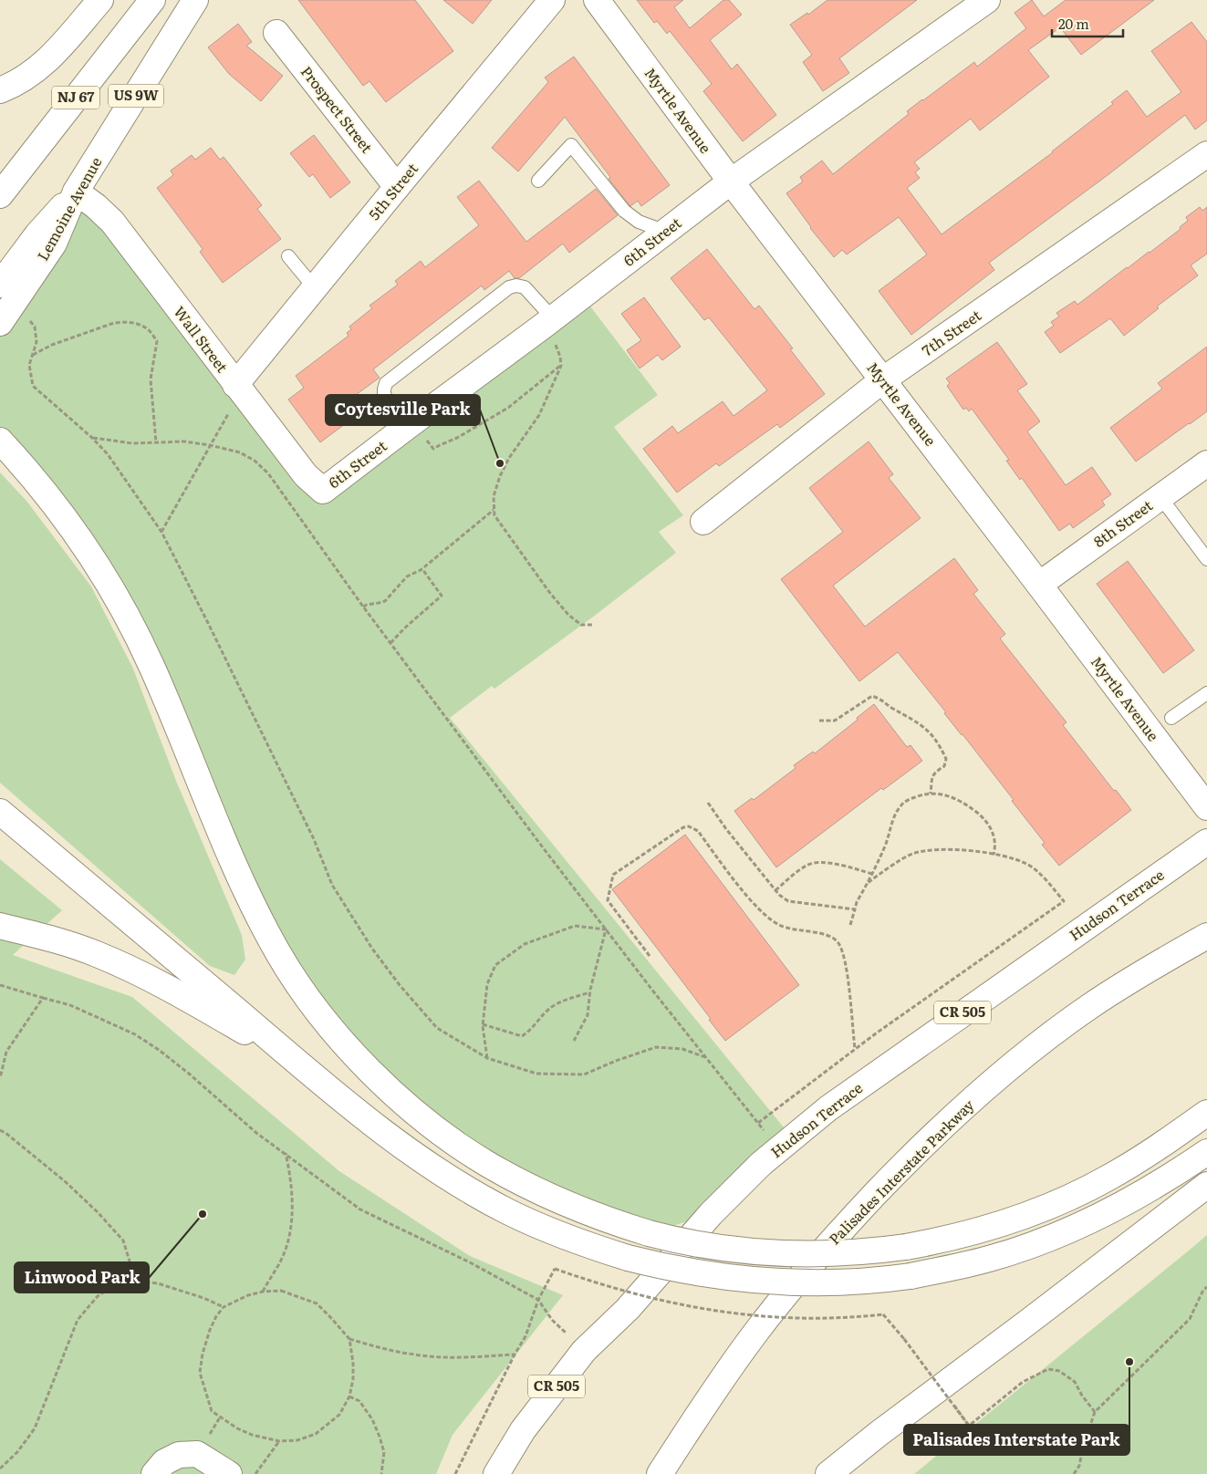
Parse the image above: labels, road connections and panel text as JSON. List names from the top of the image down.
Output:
{
  "streets": {
    "main road": [
      "US 9W",
      "NJ 67",
      "Prospect Street",
      "Myrtle Avenue",
      "5th Street",
      "Lemoine Avenue",
      "6th Street",
      "7th Street",
      "Wall Street",
      "8th Street",
      "Hudson Terrace",
      "CR 505",
      "Palisades Interstate Parkway"
    ]
  },
  "crossings": [
    ["US 9W", "Lemoine Avenue"],
    ["US 9W", "Wall Street"],
    ["Prospect Street", "5th Street"],
    ["Myrtle Avenue", "6th Street"],
    ["Myrtle Avenue", "7th Street"],
    ["Myrtle Avenue", "8th Street"],
    ["5th Street", "Wall Street"],
    ["Lemoine Avenue", "Wall Street"],
    ["6th Street", "Wall Street"]
  ],
  "places": ["Coytesville Park", "Linwood Park", "Palisades Interstate Park"],
  "scale_bar": "20 m"
}
